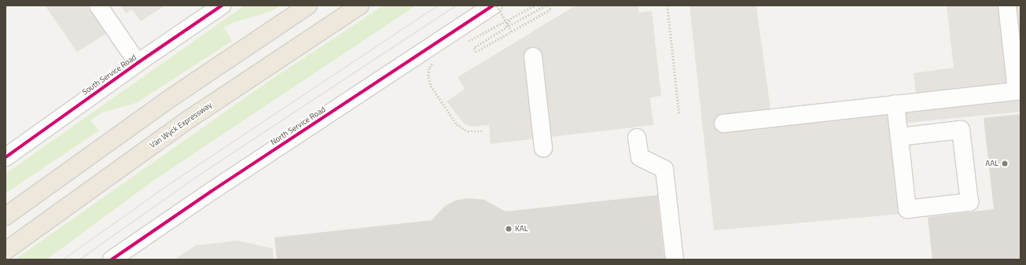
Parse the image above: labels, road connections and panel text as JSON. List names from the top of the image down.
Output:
{
  "streets": {
    "highway": ["Van Wyck Expressway"],
    "street": ["South Service Road", "North Service Road"]
  },
  "places": ["AAL", "KAL"]
}
